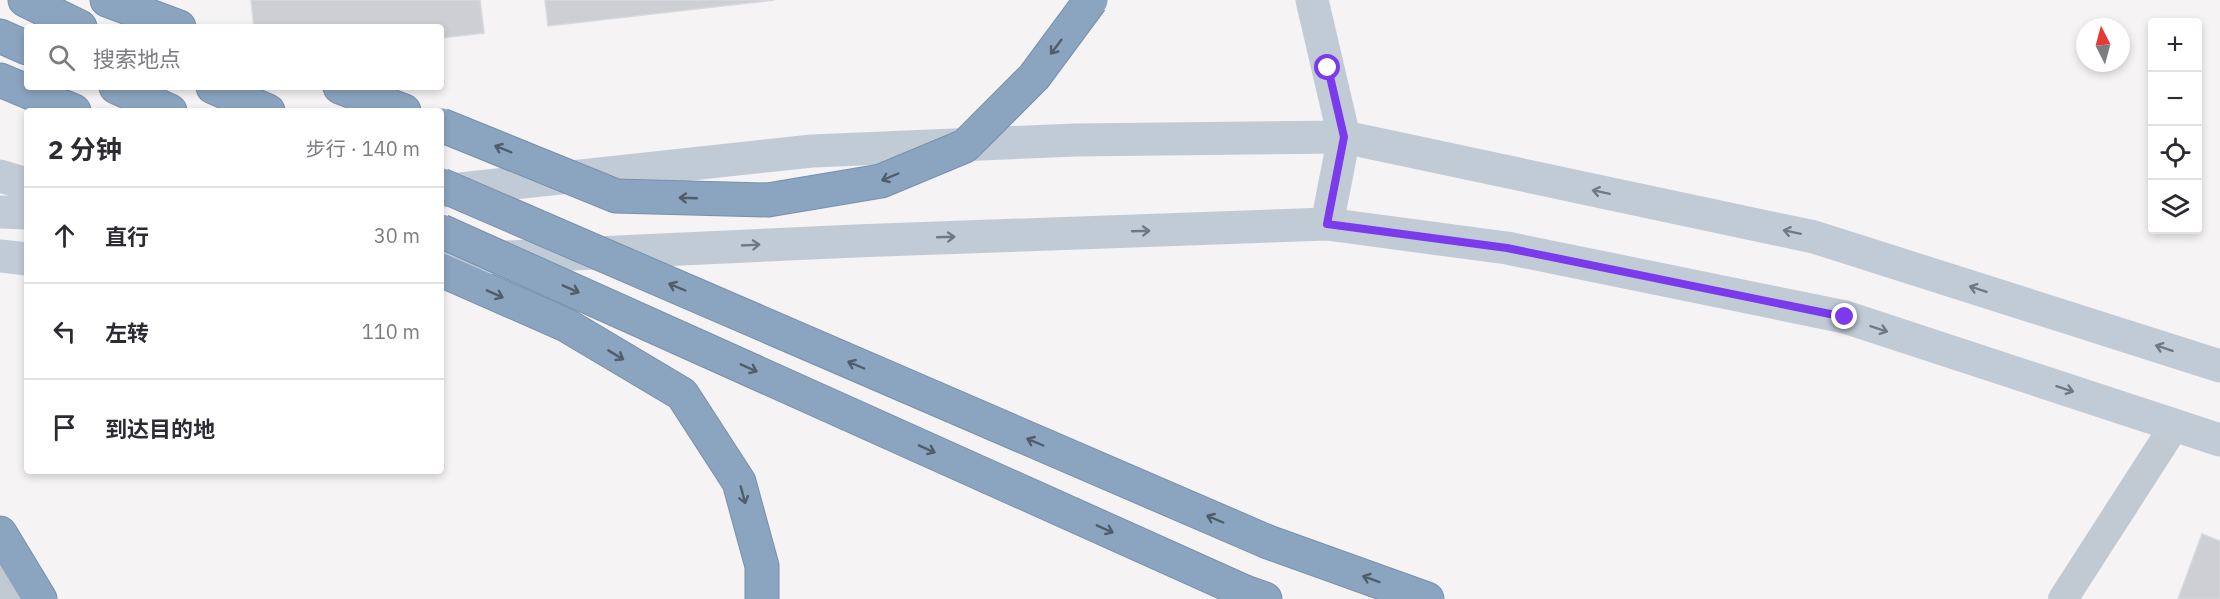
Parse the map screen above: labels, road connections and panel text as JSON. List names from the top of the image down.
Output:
{
  "north": "top",
  "page": {
    "map_buttons": ["+", "−"],
    "search": "搜索地点",
    "heading": ["2 分钟", "步行 · 140 m"],
    "list": [
      ["直行", "30 m"],
      ["左转", "110 m"],
      "到达目的地"
    ]
  }
}
